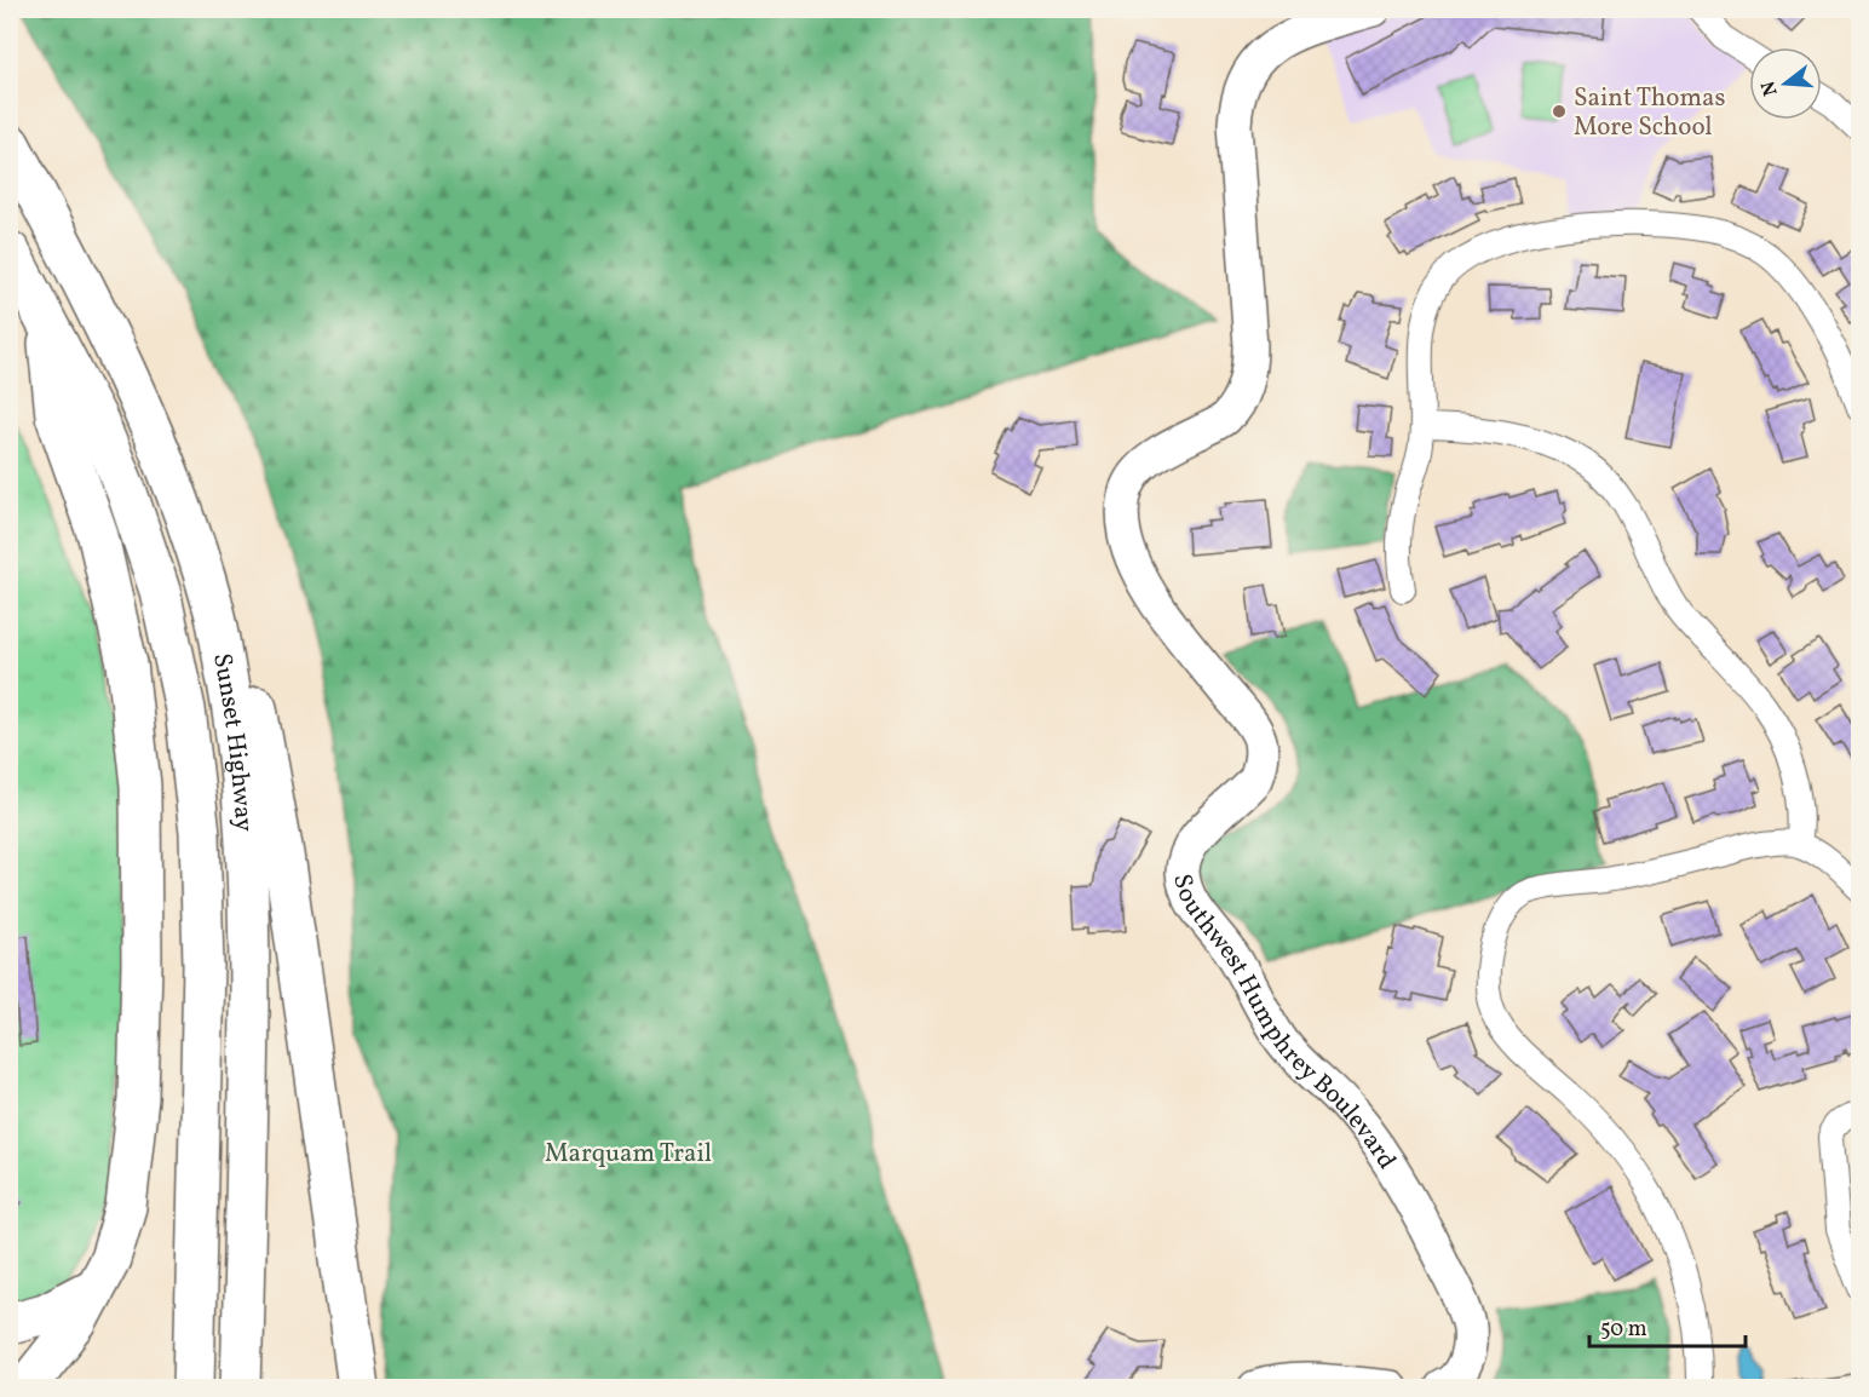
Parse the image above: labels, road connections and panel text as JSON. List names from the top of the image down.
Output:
{
  "streets": {
    "highway": ["Sunset Highway"],
    "main road": ["Southwest Humphrey Boulevard"]
  },
  "parks": ["Marquam Trail"],
  "places": ["Saint Thomas More School"],
  "scale_bar": "50 m",
  "north": "left"
}
